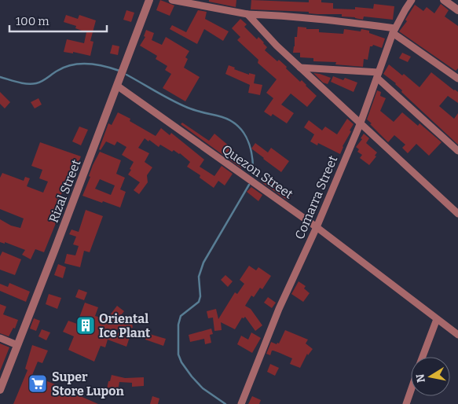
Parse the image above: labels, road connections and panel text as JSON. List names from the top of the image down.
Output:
{
  "streets": {
    "street": ["Quezon Street", "Rizal Street", "Comarra Street"]
  },
  "crossings": [
    ["Quezon Street", "Rizal Street"],
    ["Quezon Street", "Comarra Street"]
  ],
  "places": {
    "building": ["Oriental Ice Plant"],
    "supermarket": ["Super Store Lupon"]
  },
  "scale_bar": "100 m",
  "north": "left"
}
